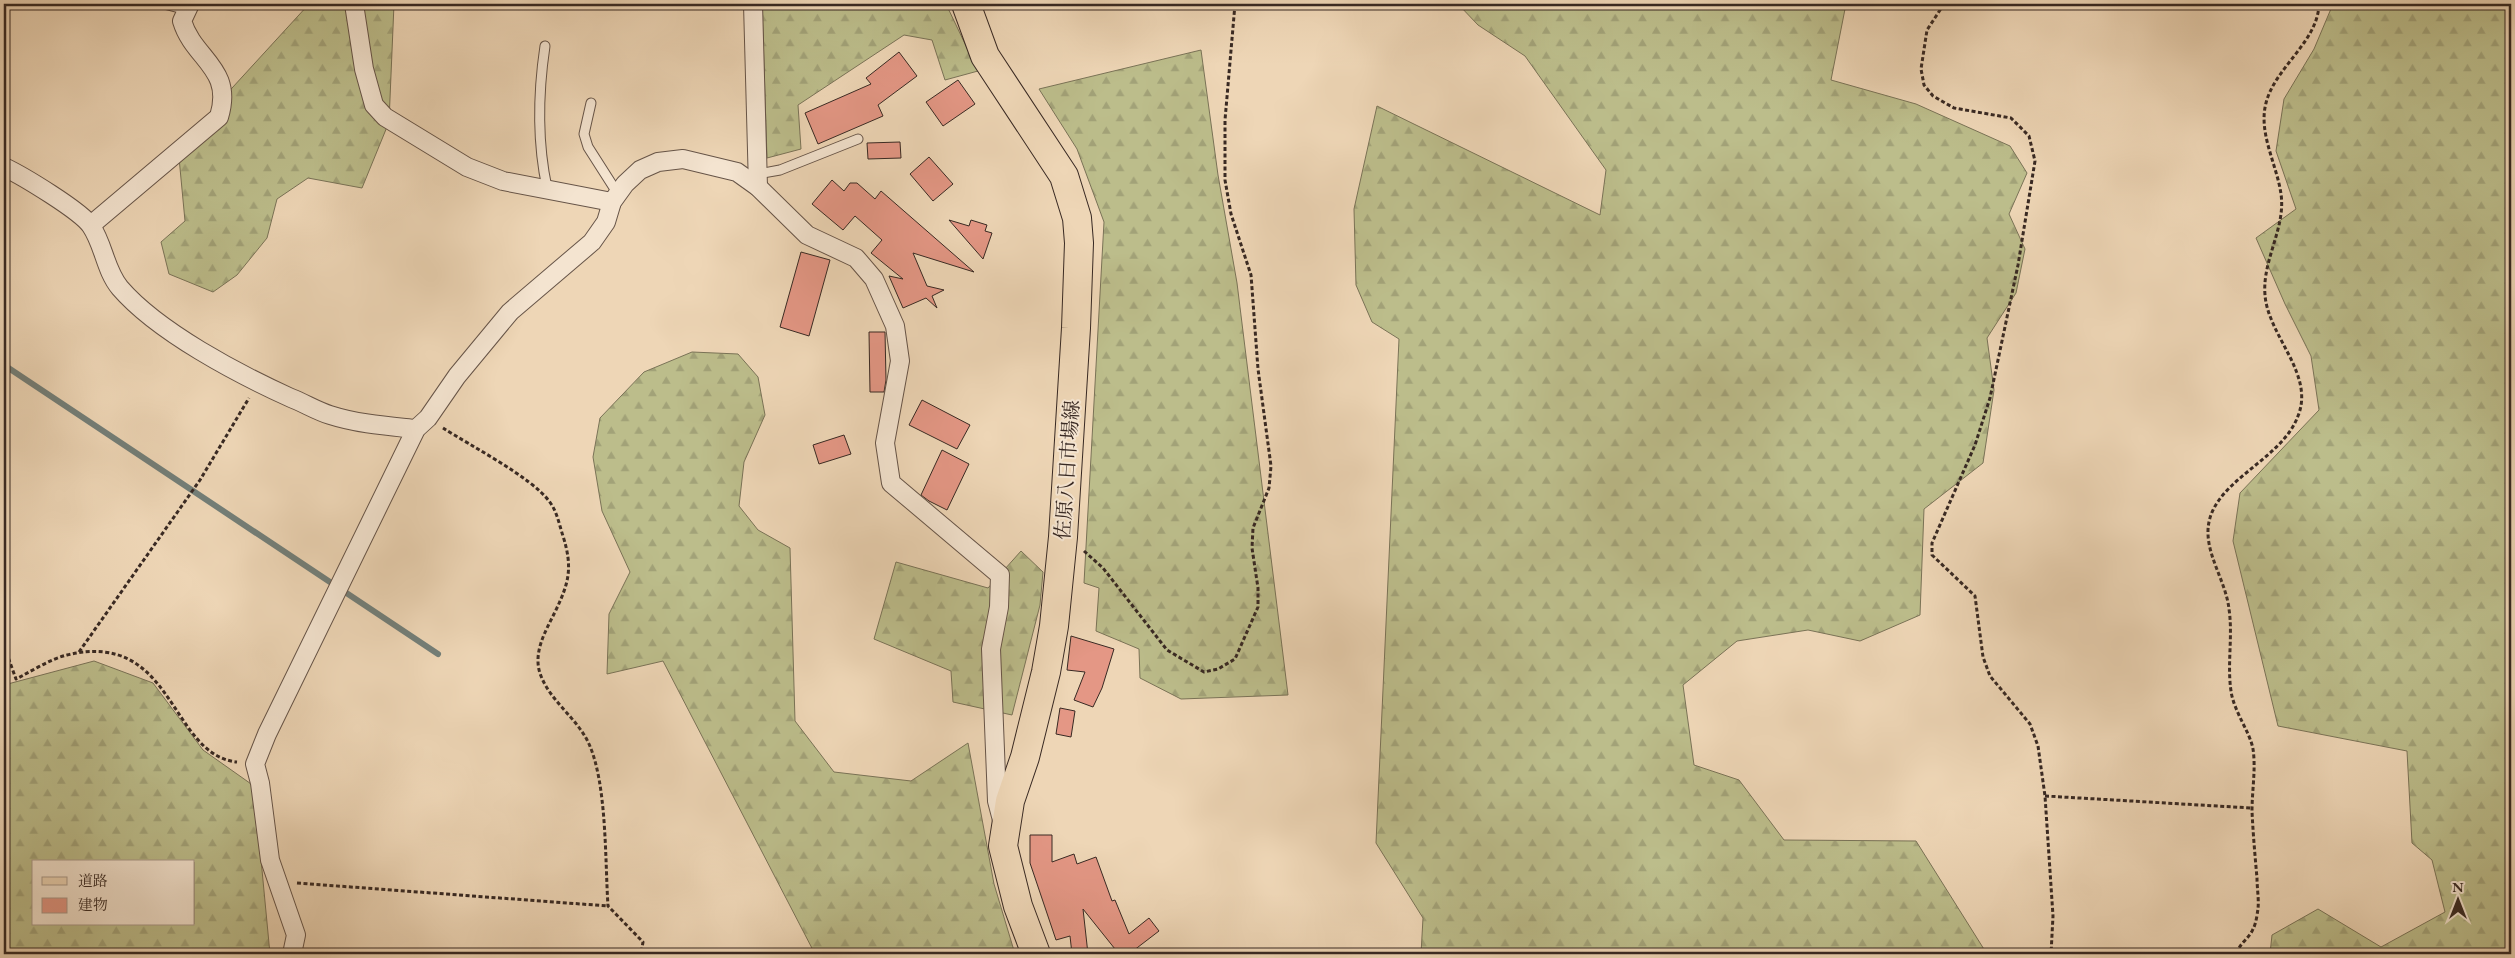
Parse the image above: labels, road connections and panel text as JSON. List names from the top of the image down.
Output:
{
  "streets": {
    "main road": ["佐原八日市場線"]
  },
  "legend": ["道路", "建物"],
  "north": "top"
}
